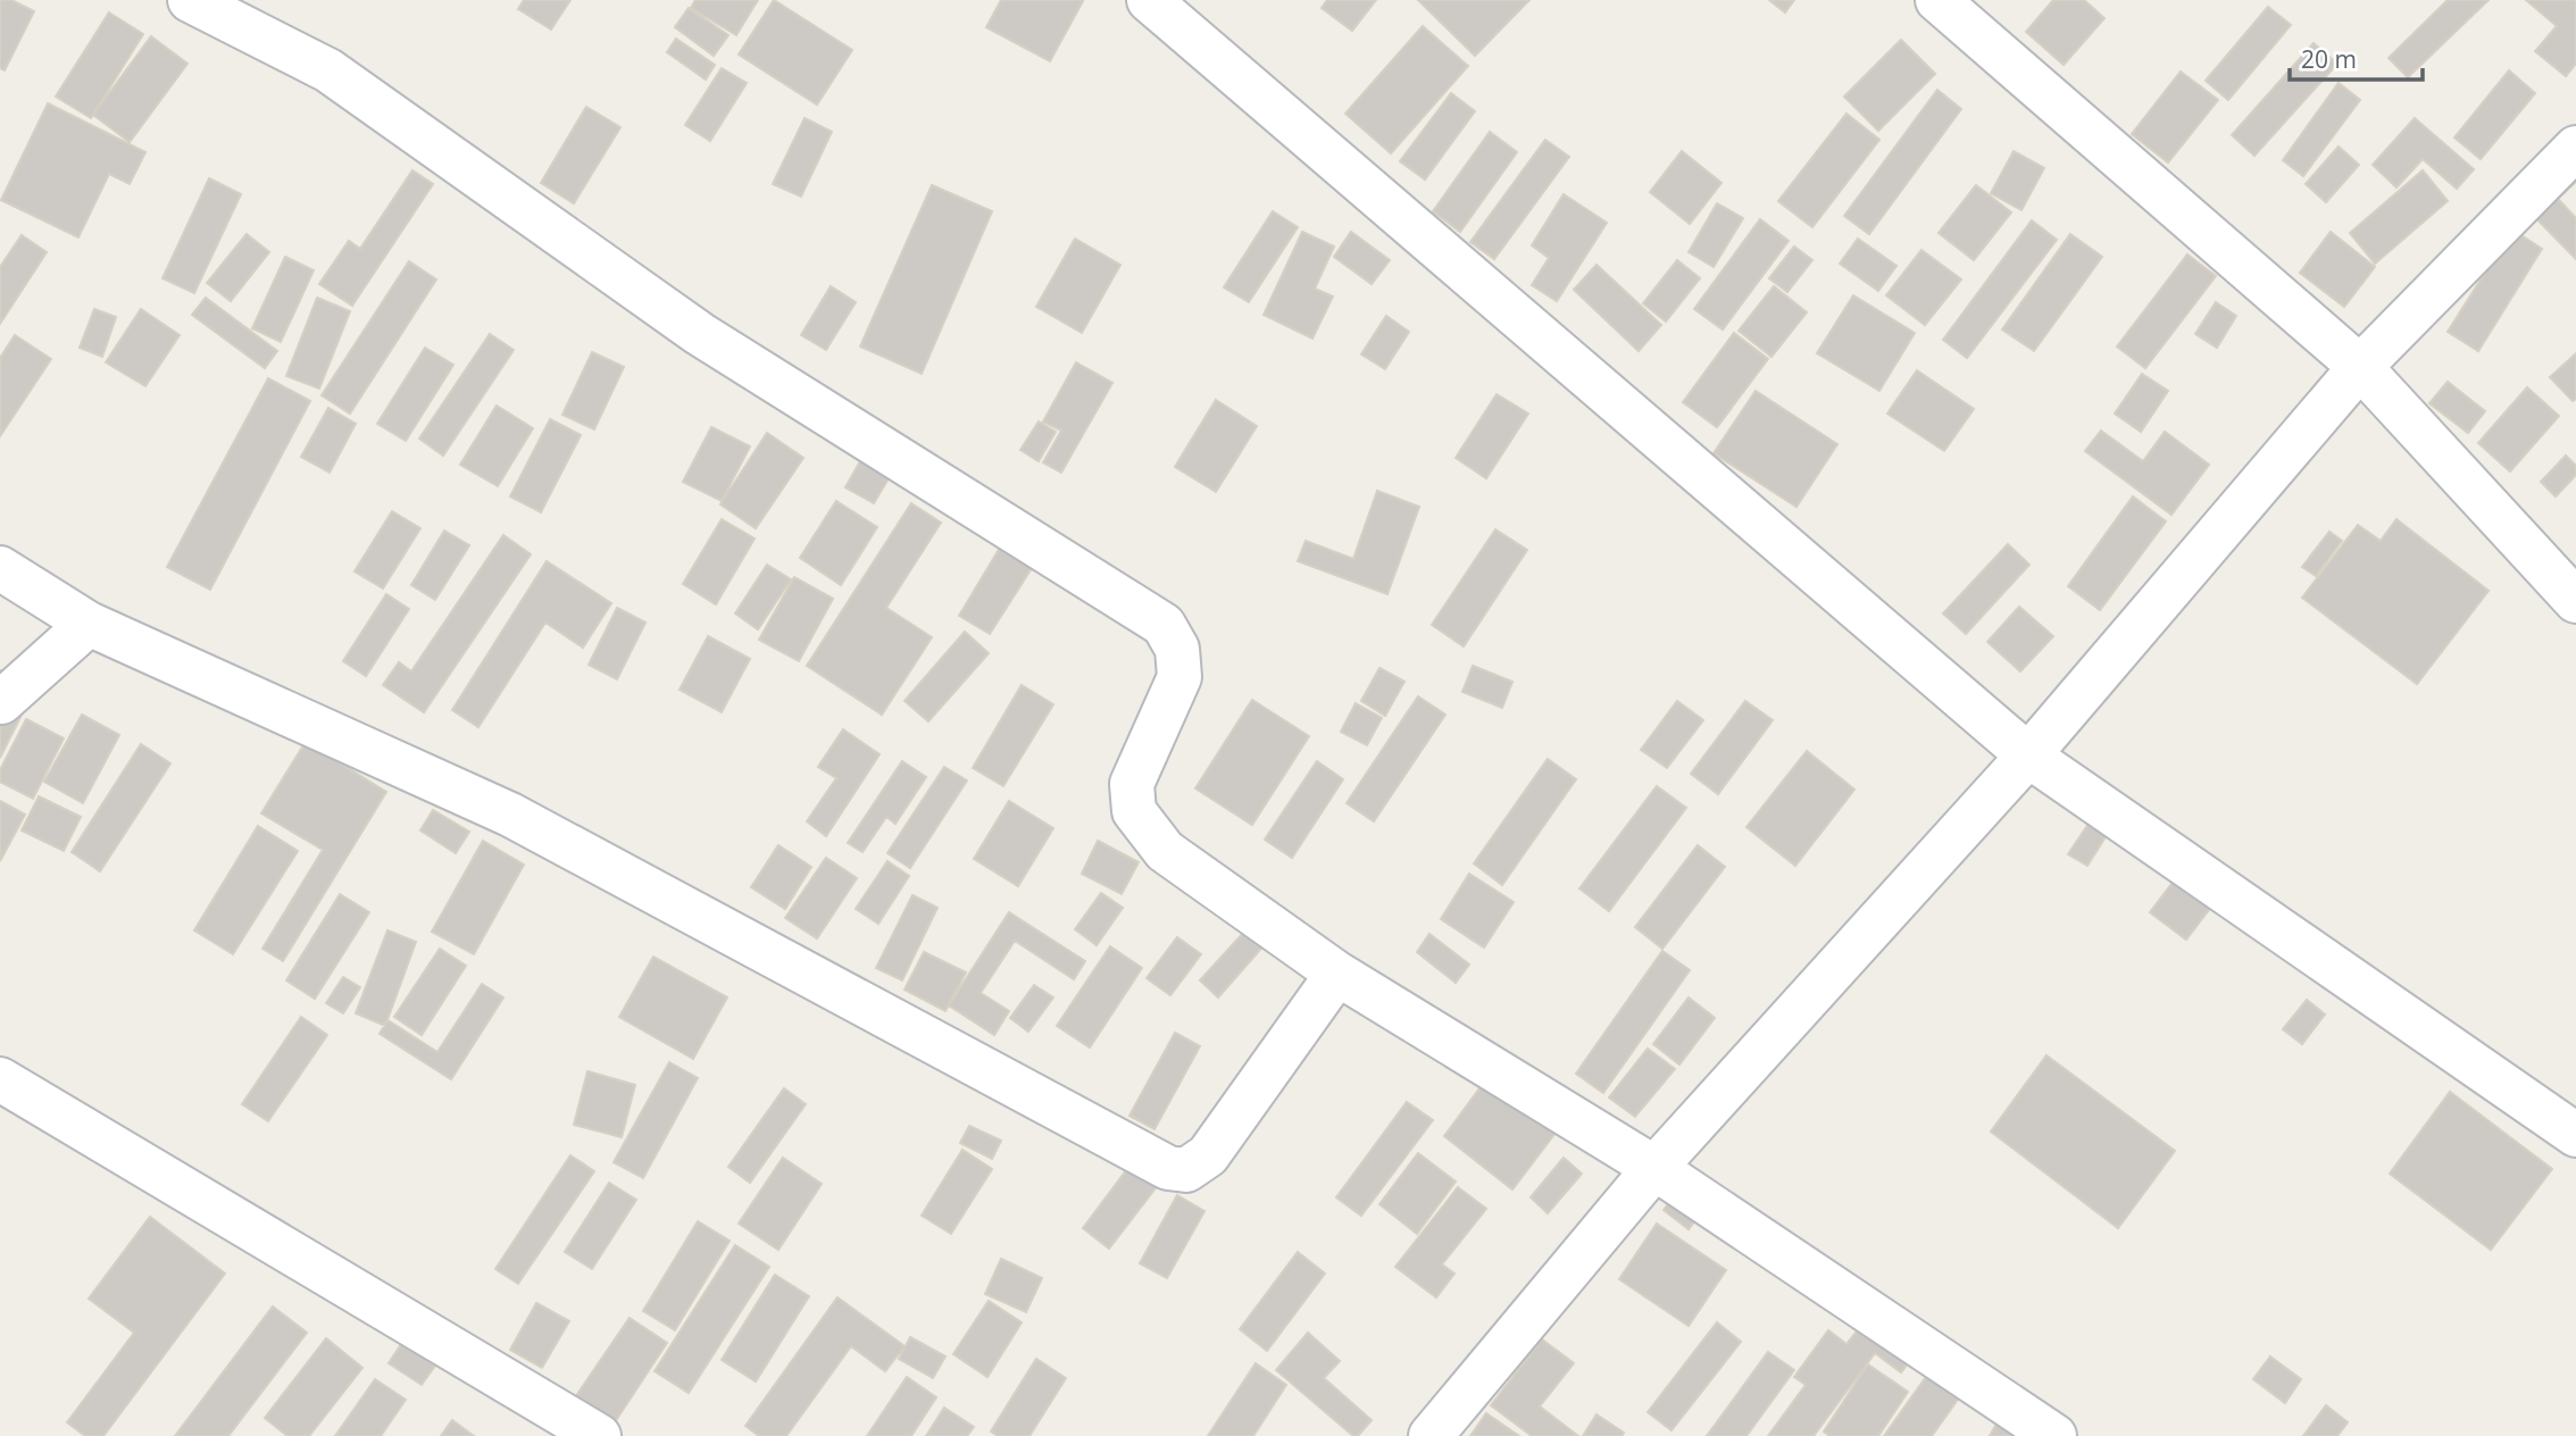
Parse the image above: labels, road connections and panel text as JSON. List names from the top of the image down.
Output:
{
  "scale_bar": "20 m"
}
